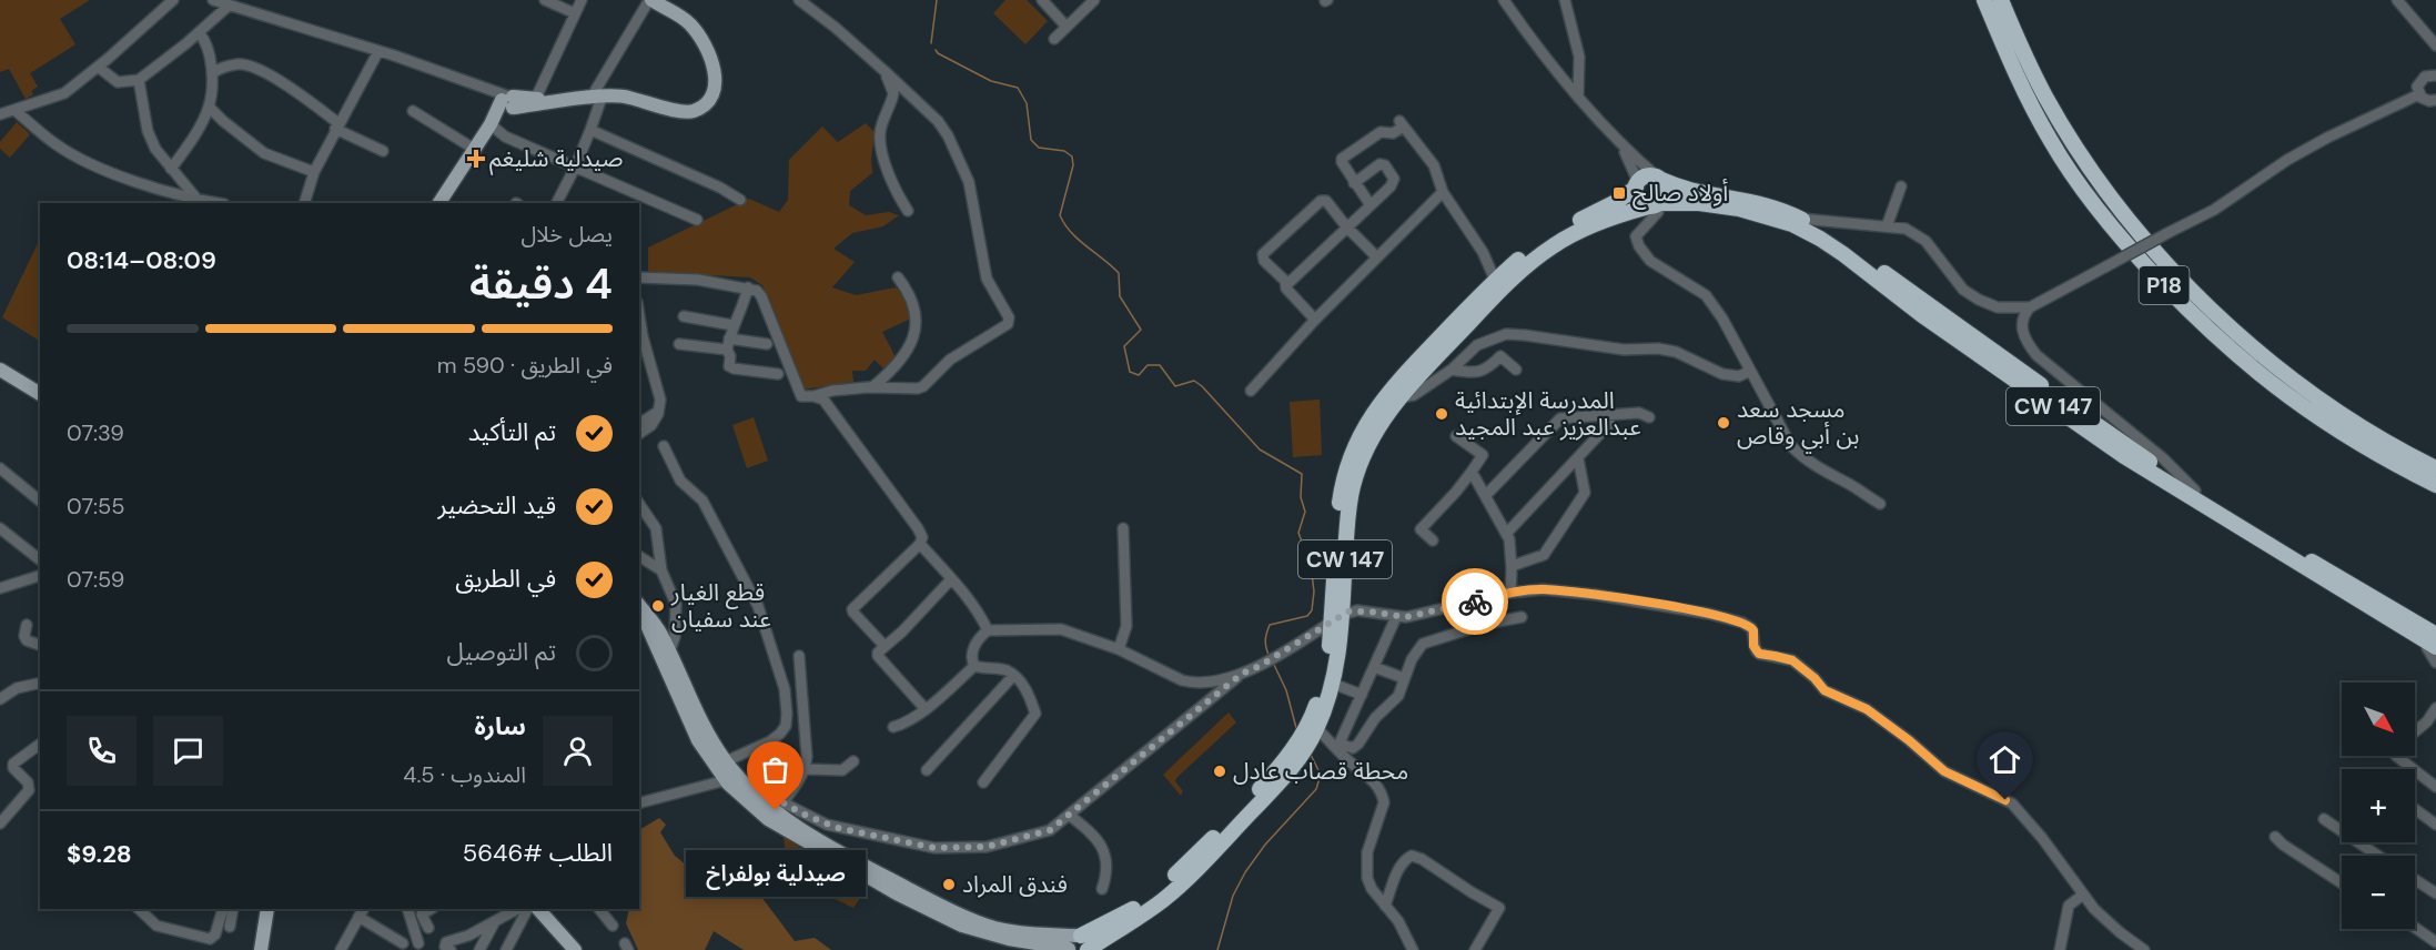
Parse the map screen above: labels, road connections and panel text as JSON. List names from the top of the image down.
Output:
{
  "streets": {
    "highway": ["P18", "CW 147"]
  },
  "places": {
    "health": ["صيدلية شليغم"],
    "transit": ["أولاد صالح"],
    "other": [
      "المدرسة الإبتدائية عبدالعزيز عبد المجيد",
      "مسجد سعد بن أبي وقاص",
      "قطع الغيار عند سفيان",
      "محطة قصاب عادل",
      "صيدلية بولفراخ",
      "فندق المراد"
    ]
  },
  "north": "bottom right",
  "page": {
    "heading": ["4 دقيقة", "يصل خلال", "08:09–08:14"],
    "panel": [
      "سارة",
      "المندوب · 4.5",
      "الطلب #5646",
      "$9.28"
    ],
    "bar": "في الطريق · 590 m",
    "list": [
      ["تم التأكيد", "07:39"],
      ["قيد التحضير", "07:55"],
      ["في الطريق", "07:59"],
      "تم التوصيل"
    ],
    "map_buttons": ["+", "−"],
    "bubble": "صيدلية بولفراخ"
  }
}
